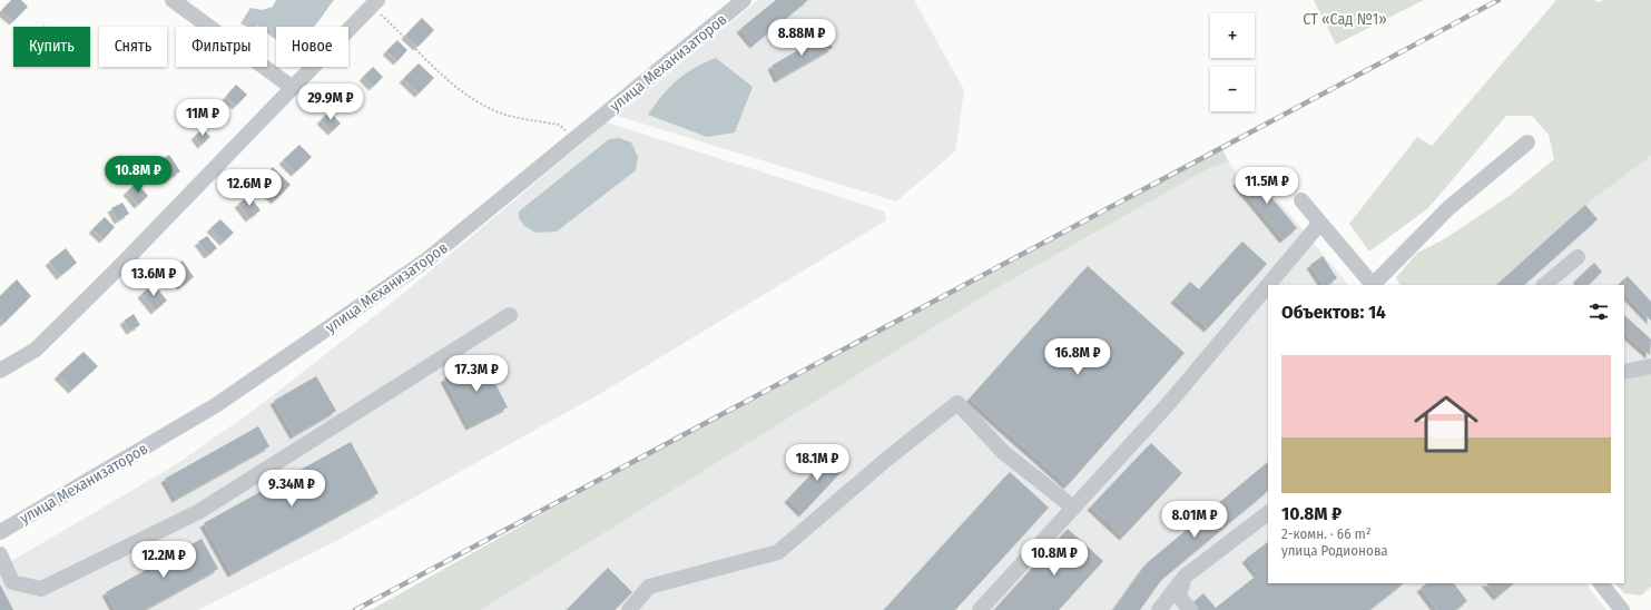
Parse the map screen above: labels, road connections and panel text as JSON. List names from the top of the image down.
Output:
{
  "streets": {
    "street": ["улица Механизаторов"]
  },
  "parks": ["СТ «Сад №1»"],
  "page": {
    "map_buttons": ["+", "−"],
    "price": [
      "8.88M ₽",
      "29.9M ₽",
      "11M ₽",
      "10.8M ₽",
      "11.5M ₽",
      "12.6M ₽",
      "13.6M ₽",
      "16.8M ₽",
      "17.3M ₽",
      "18.1M ₽",
      "9.34M ₽",
      "8.01M ₽",
      "10.8M ₽",
      "12.2M ₽"
    ],
    "chip": [
      "Купить",
      "Снять",
      "Фильтры",
      "Новое"
    ],
    "heading": "Объектов: 14",
    "list": [
      {
        "name": "10.8M ₽",
        "note": "2-комн. · 66 m² · улица Родионова"
      }
    ]
  }
}
